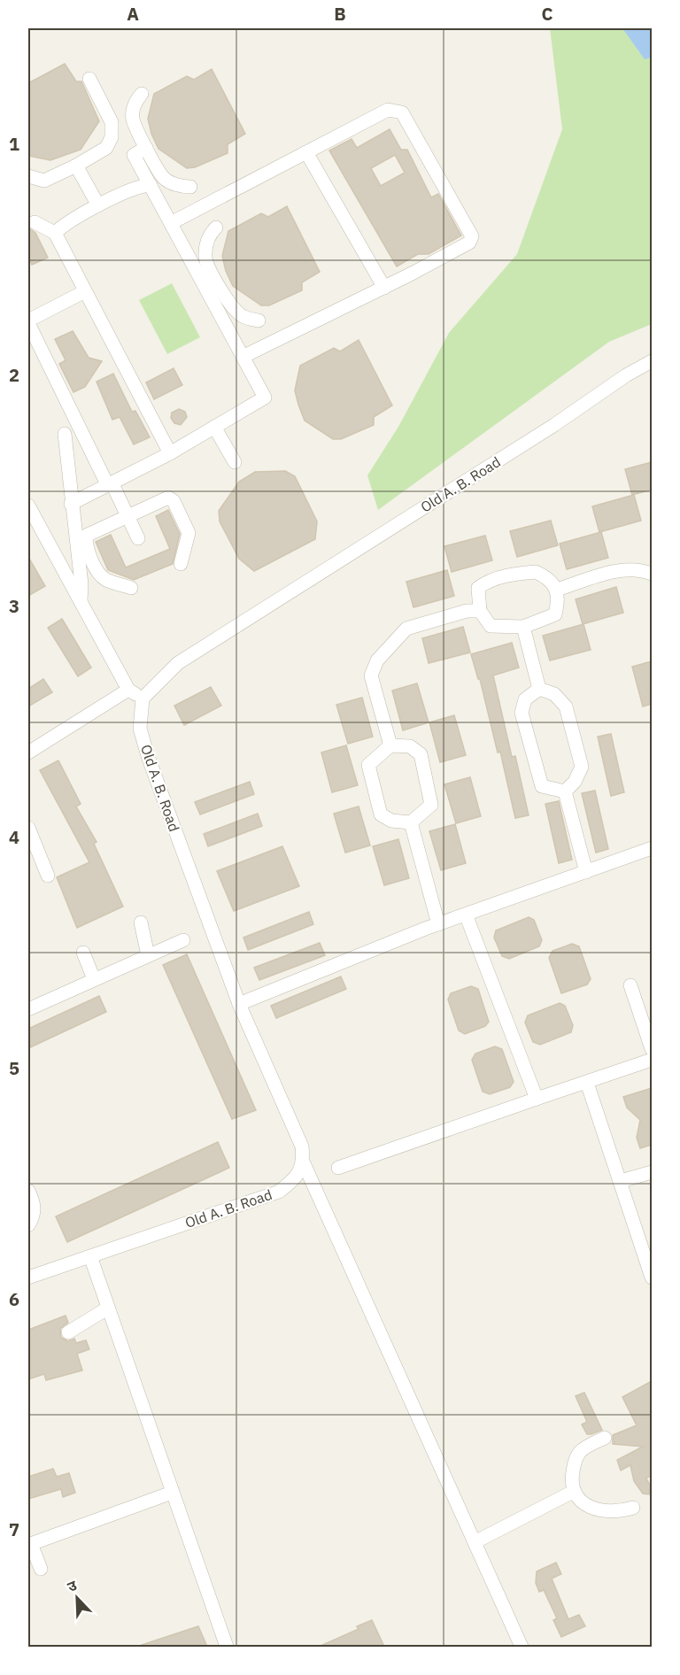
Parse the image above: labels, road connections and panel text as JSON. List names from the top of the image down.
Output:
{
  "streets": {
    "street": ["Old A. B. Road"]
  },
  "north": "top left",
  "grid": {
    "columns": ["A", "B", "C"],
    "rows": [
      "1",
      "2",
      "3",
      "4",
      "5",
      "6",
      "7"
    ]
  }
}
